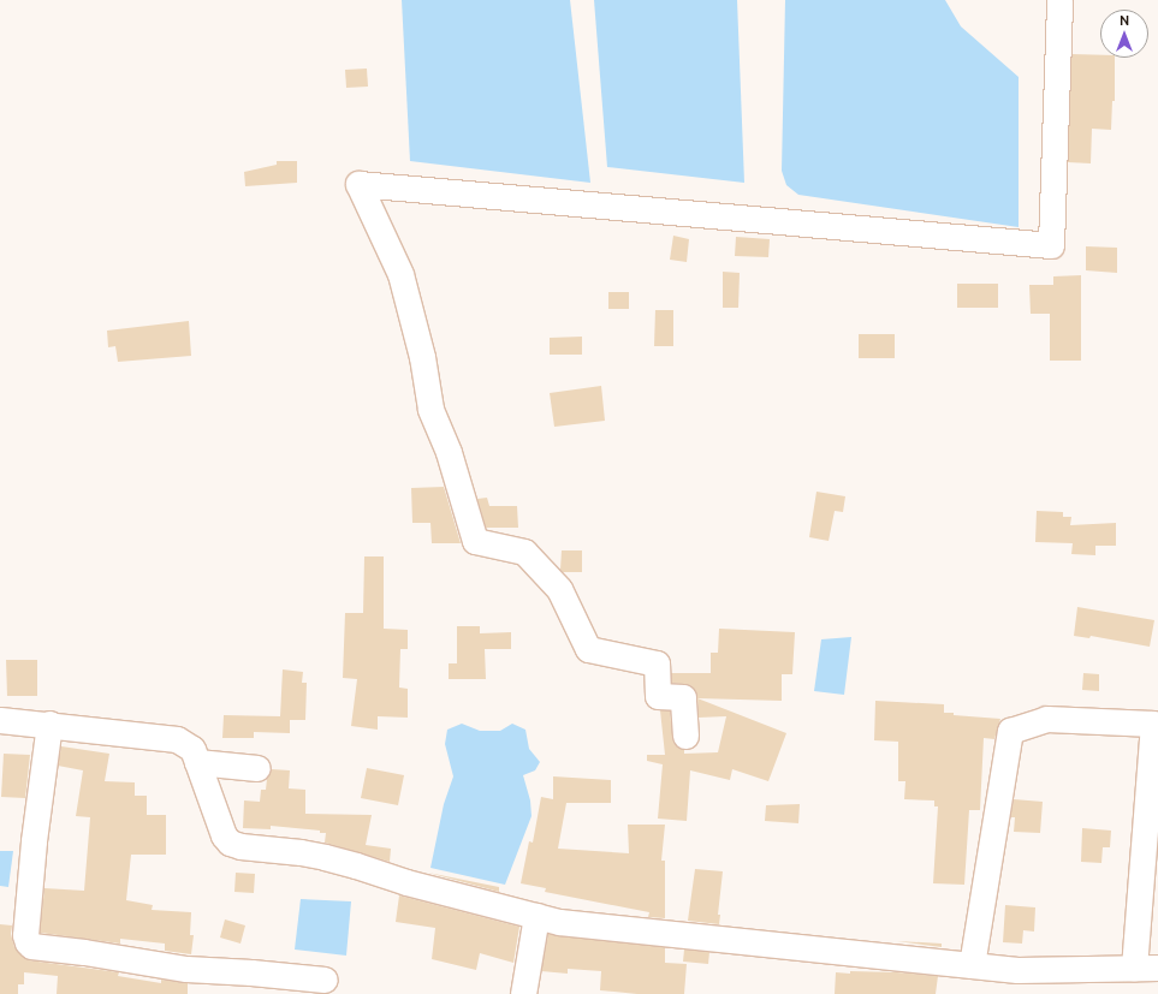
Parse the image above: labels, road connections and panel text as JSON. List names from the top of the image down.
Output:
{
  "north": "top"
}
